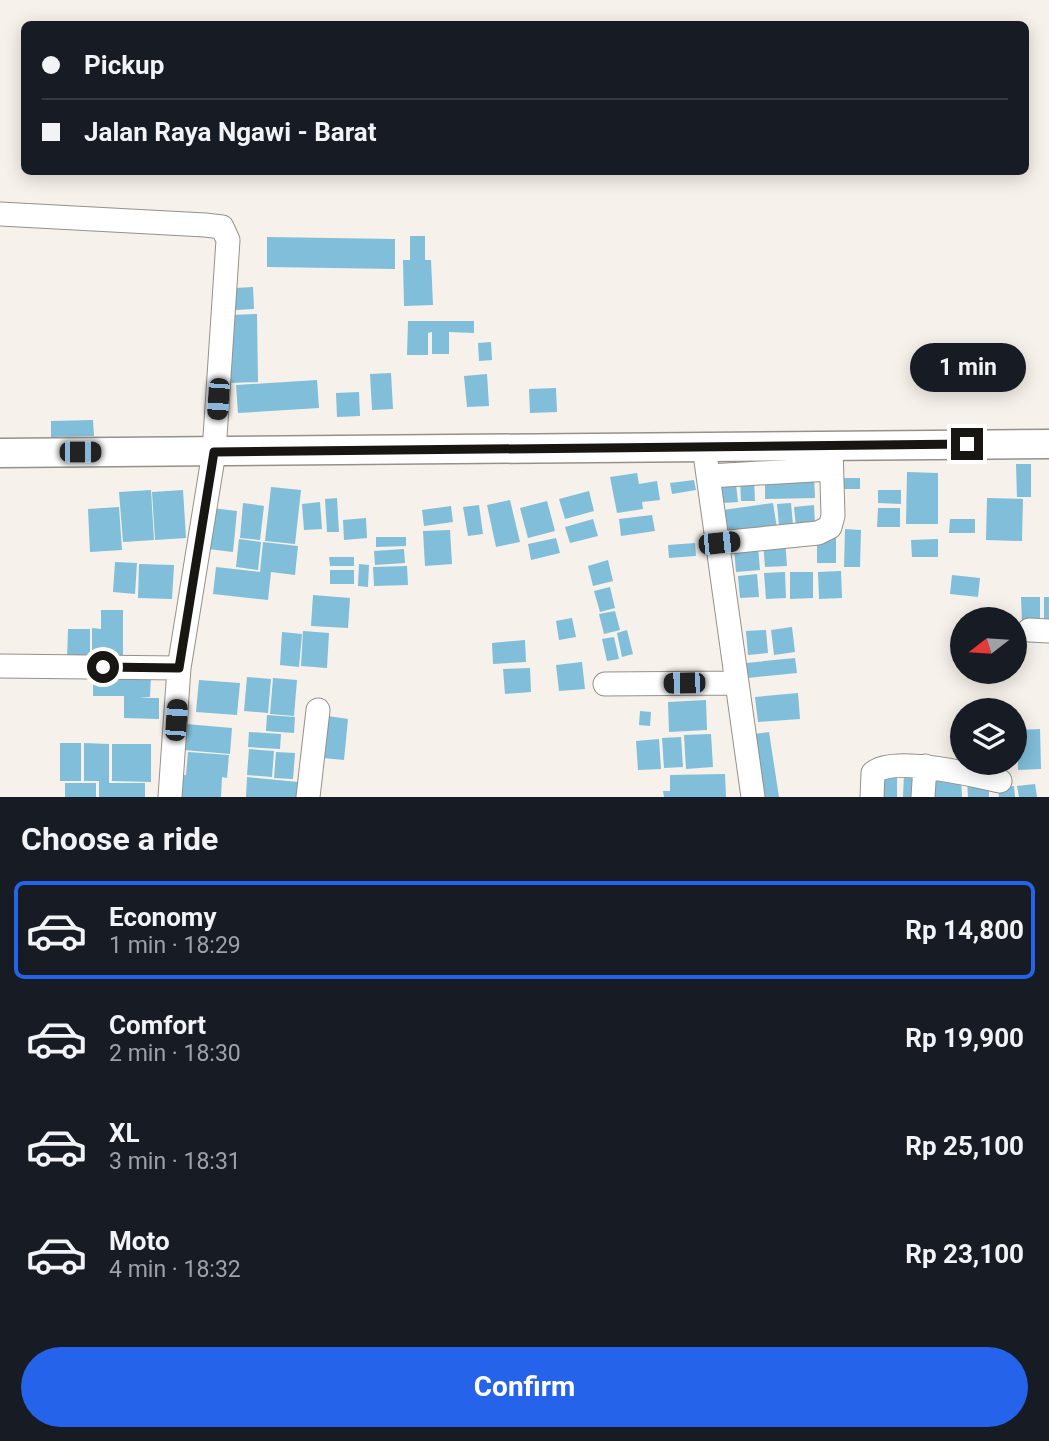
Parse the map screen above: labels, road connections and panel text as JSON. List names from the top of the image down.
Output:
{
  "north": "left",
  "page": {
    "banner": ["Pickup", "Jalan Raya Ngawi - Barat"],
    "bubble": "1 min",
    "heading": "Choose a ride",
    "list": [
      {
        "name": "Economy",
        "note": "1 min · 18:29",
        "value": "Rp 14,800"
      },
      {
        "name": "Comfort",
        "note": "2 min · 18:30",
        "value": "Rp 19,900"
      },
      {
        "name": "XL",
        "note": "3 min · 18:31",
        "value": "Rp 25,100"
      },
      {
        "name": "Moto",
        "note": "4 min · 18:32",
        "value": "Rp 23,100"
      }
    ],
    "buttons": "Confirm"
  }
}
